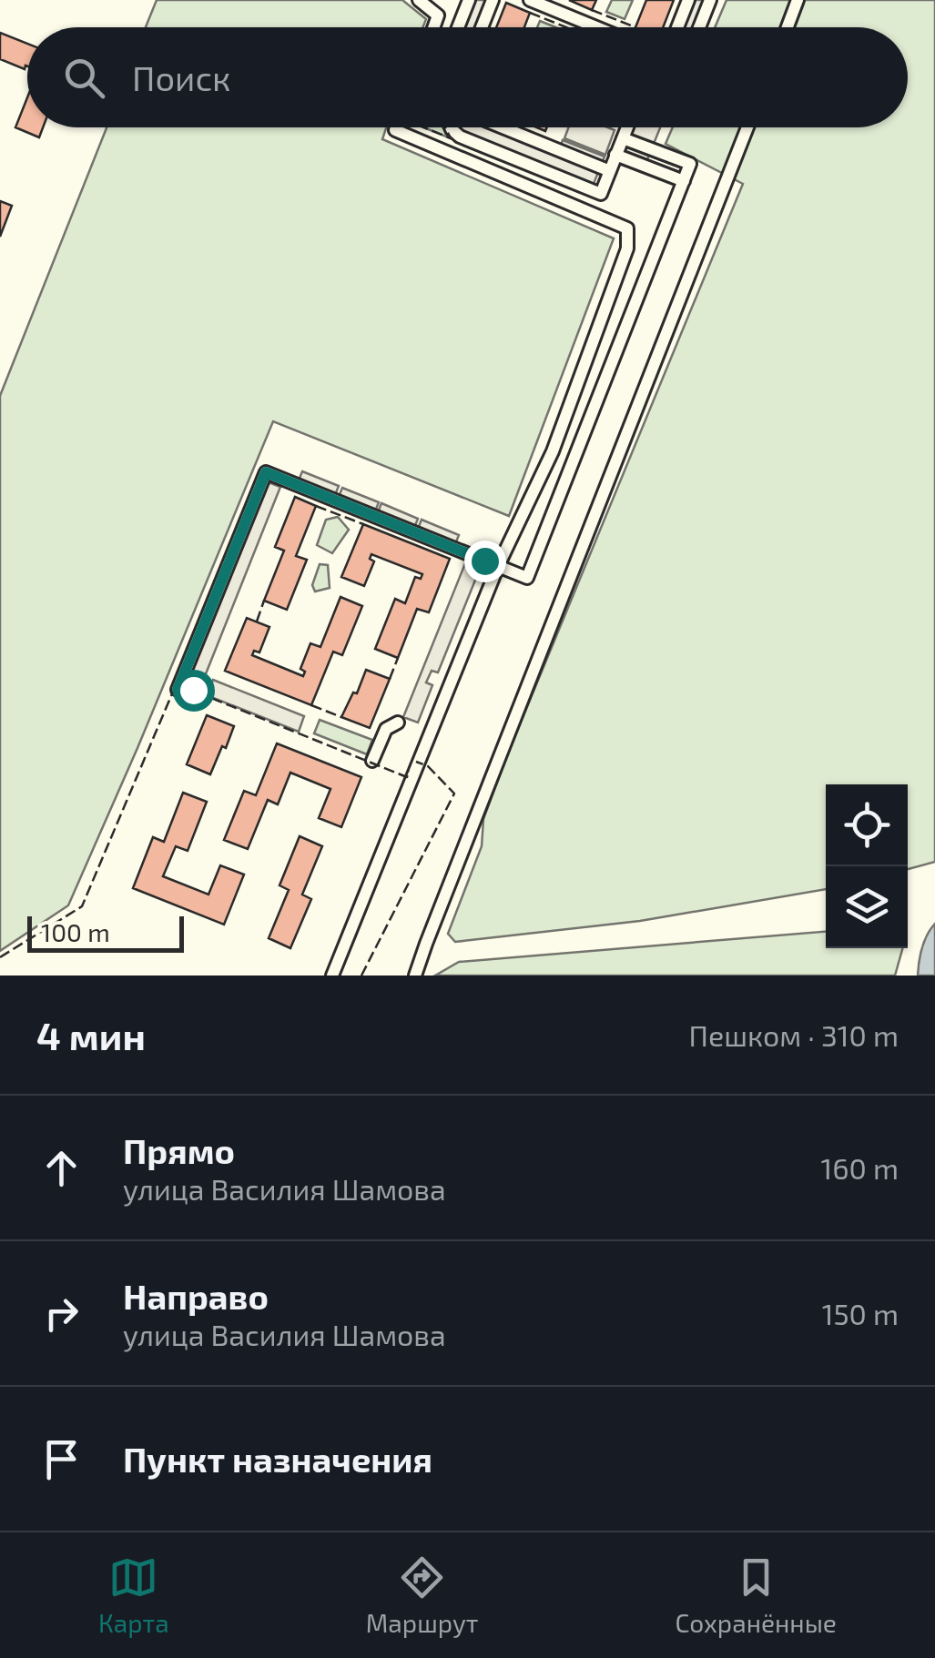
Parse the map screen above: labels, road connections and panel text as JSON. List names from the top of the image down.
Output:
{
  "scale_bar": "100 m",
  "page": {
    "search": "Поиск",
    "scale": "100 m",
    "heading": ["4 мин", "Пешком · 310 m"],
    "list": [
      ["Прямо", "улица Василия Шамова", "160 m"],
      ["Направо", "улица Василия Шамова", "150 m"],
      "Пункт назначения"
    ],
    "nav": ["Карта", "Маршрут", "Сохранённые"]
  }
}
